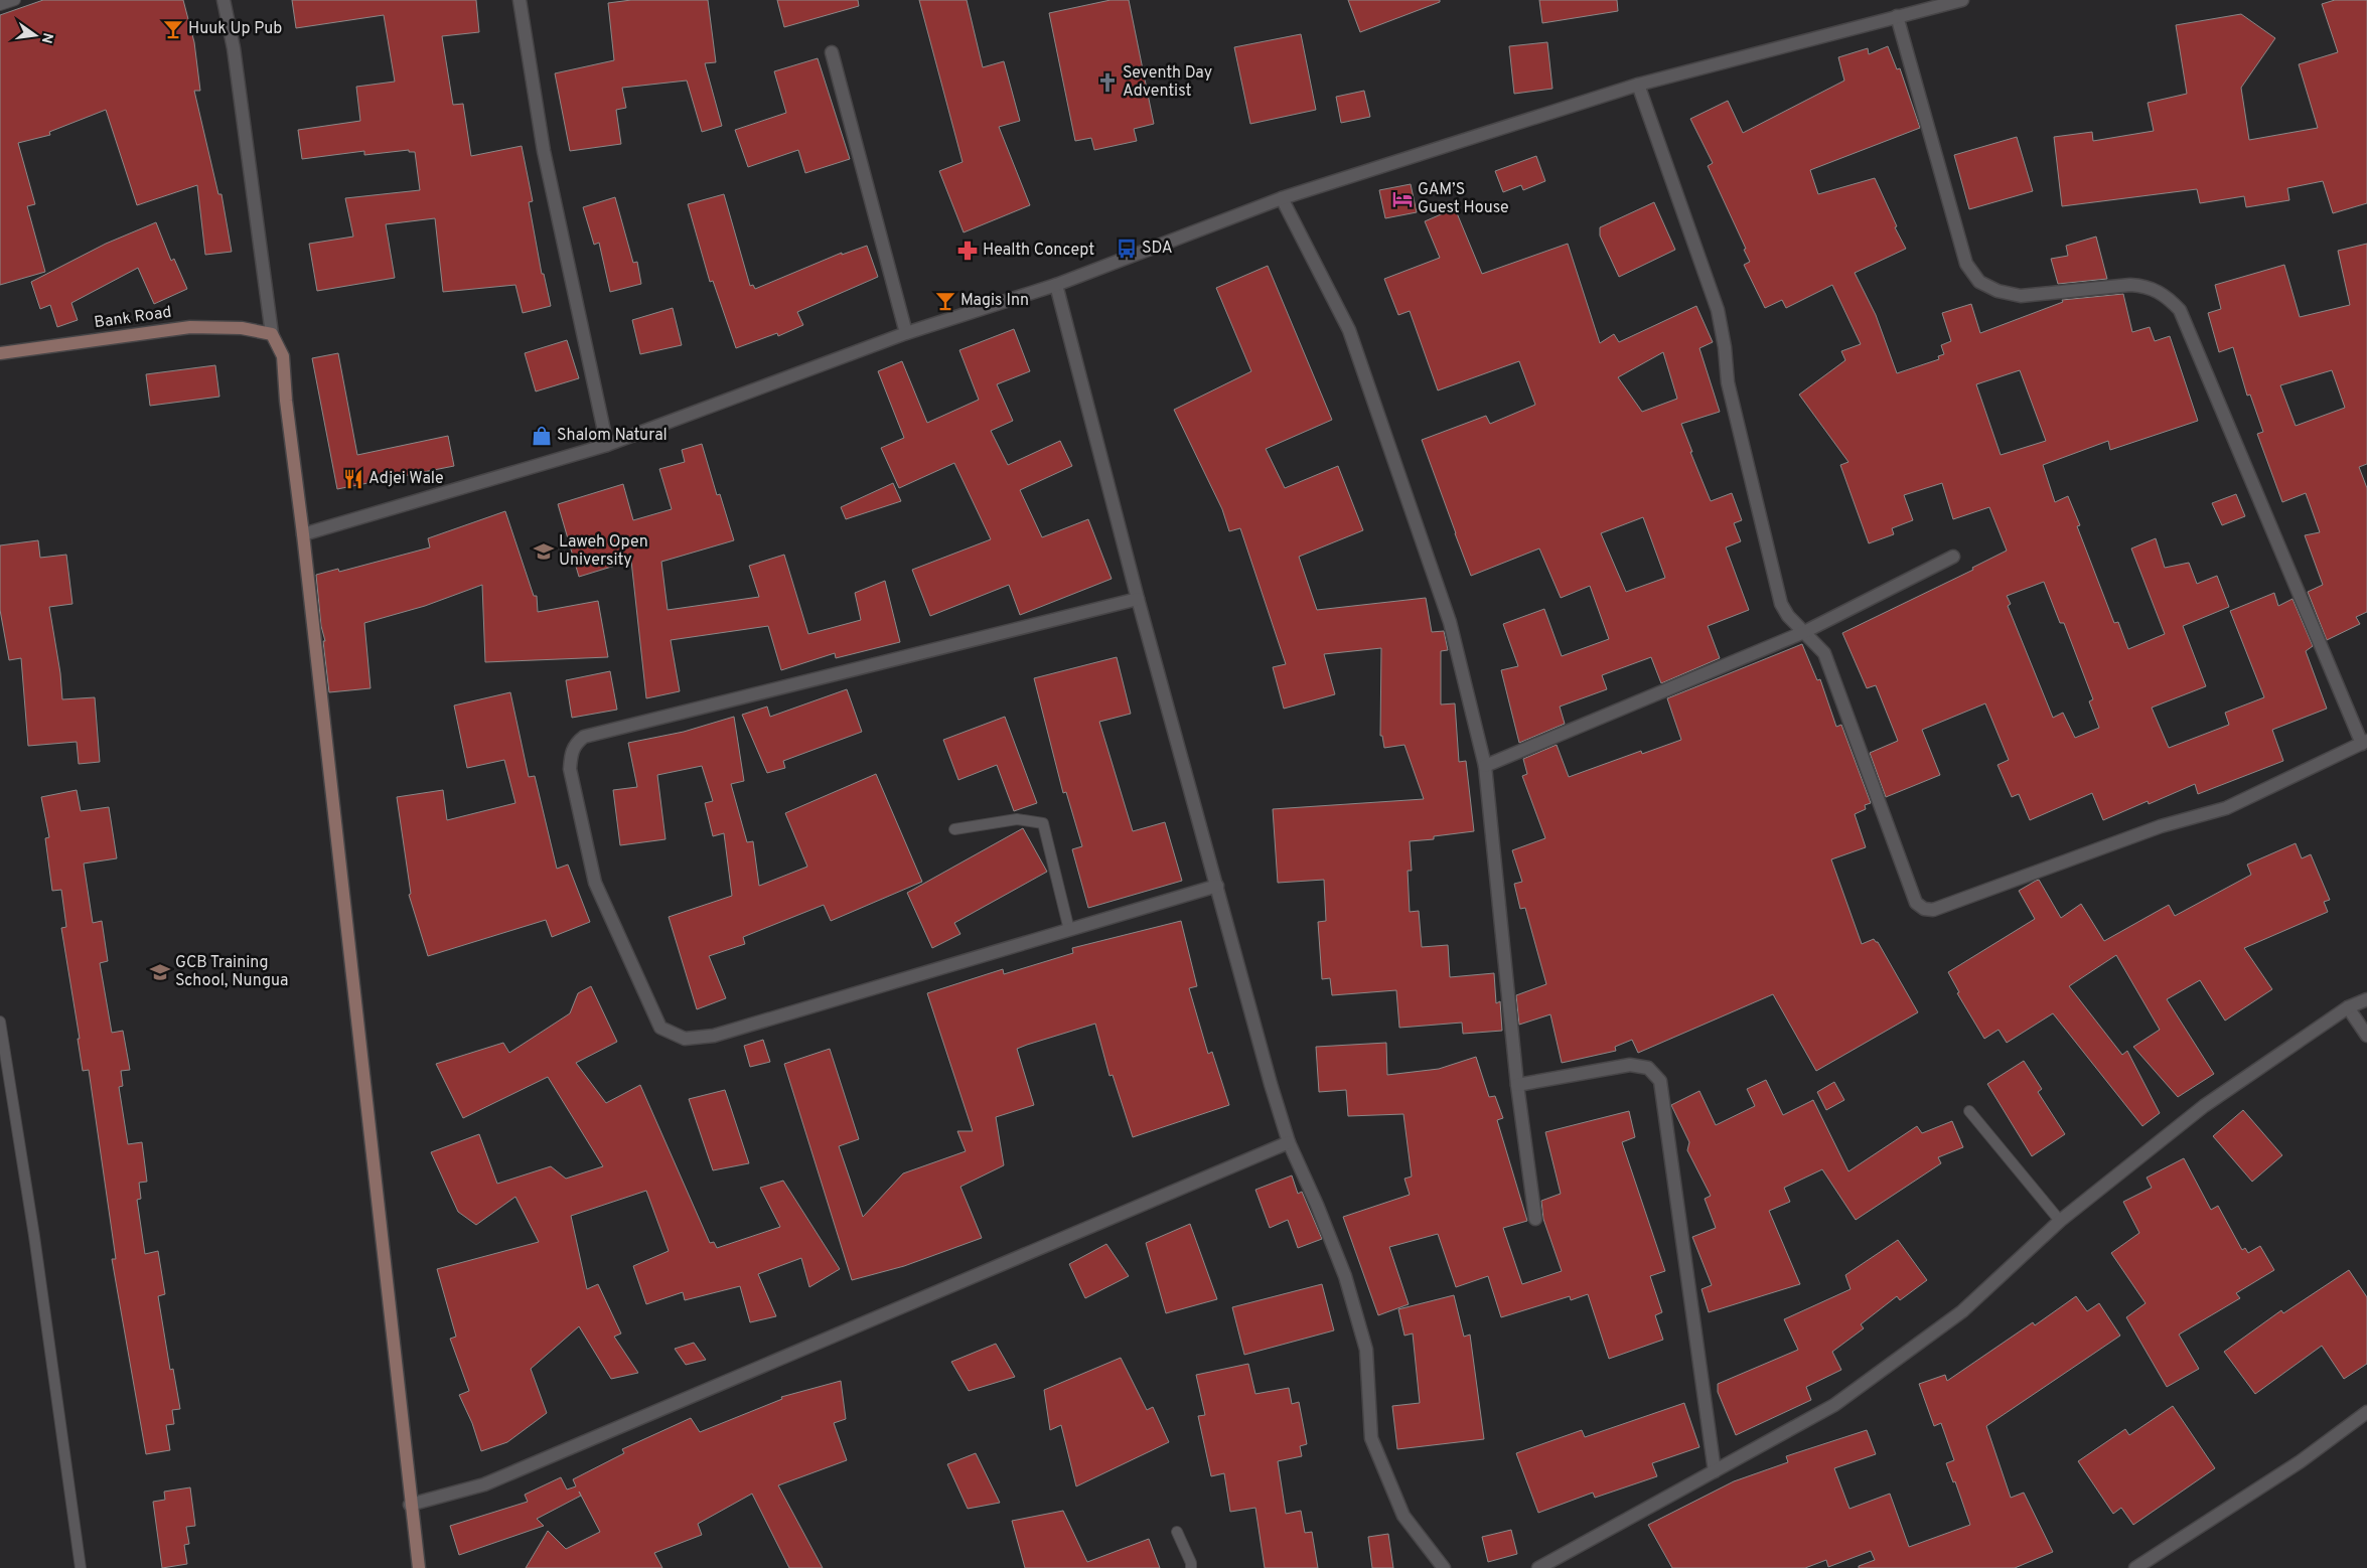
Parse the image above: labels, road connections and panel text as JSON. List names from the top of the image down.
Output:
{
  "streets": {
    "street": ["Bank Road"]
  },
  "places": {
    "bar": ["Huuk Up Pub", "Magis Inn"],
    "church": ["Seventh Day Adventist"],
    "hotel": ["GAM’S Guest House"],
    "bus stop": ["SDA"],
    "pharmacy": ["Health Concept"],
    "shop": ["Shalom Natural"],
    "restaurant": ["Adjei Wale"],
    "school or university": ["Laweh Open University", "GCB Training School, Nungua"]
  },
  "north": "right"
}
